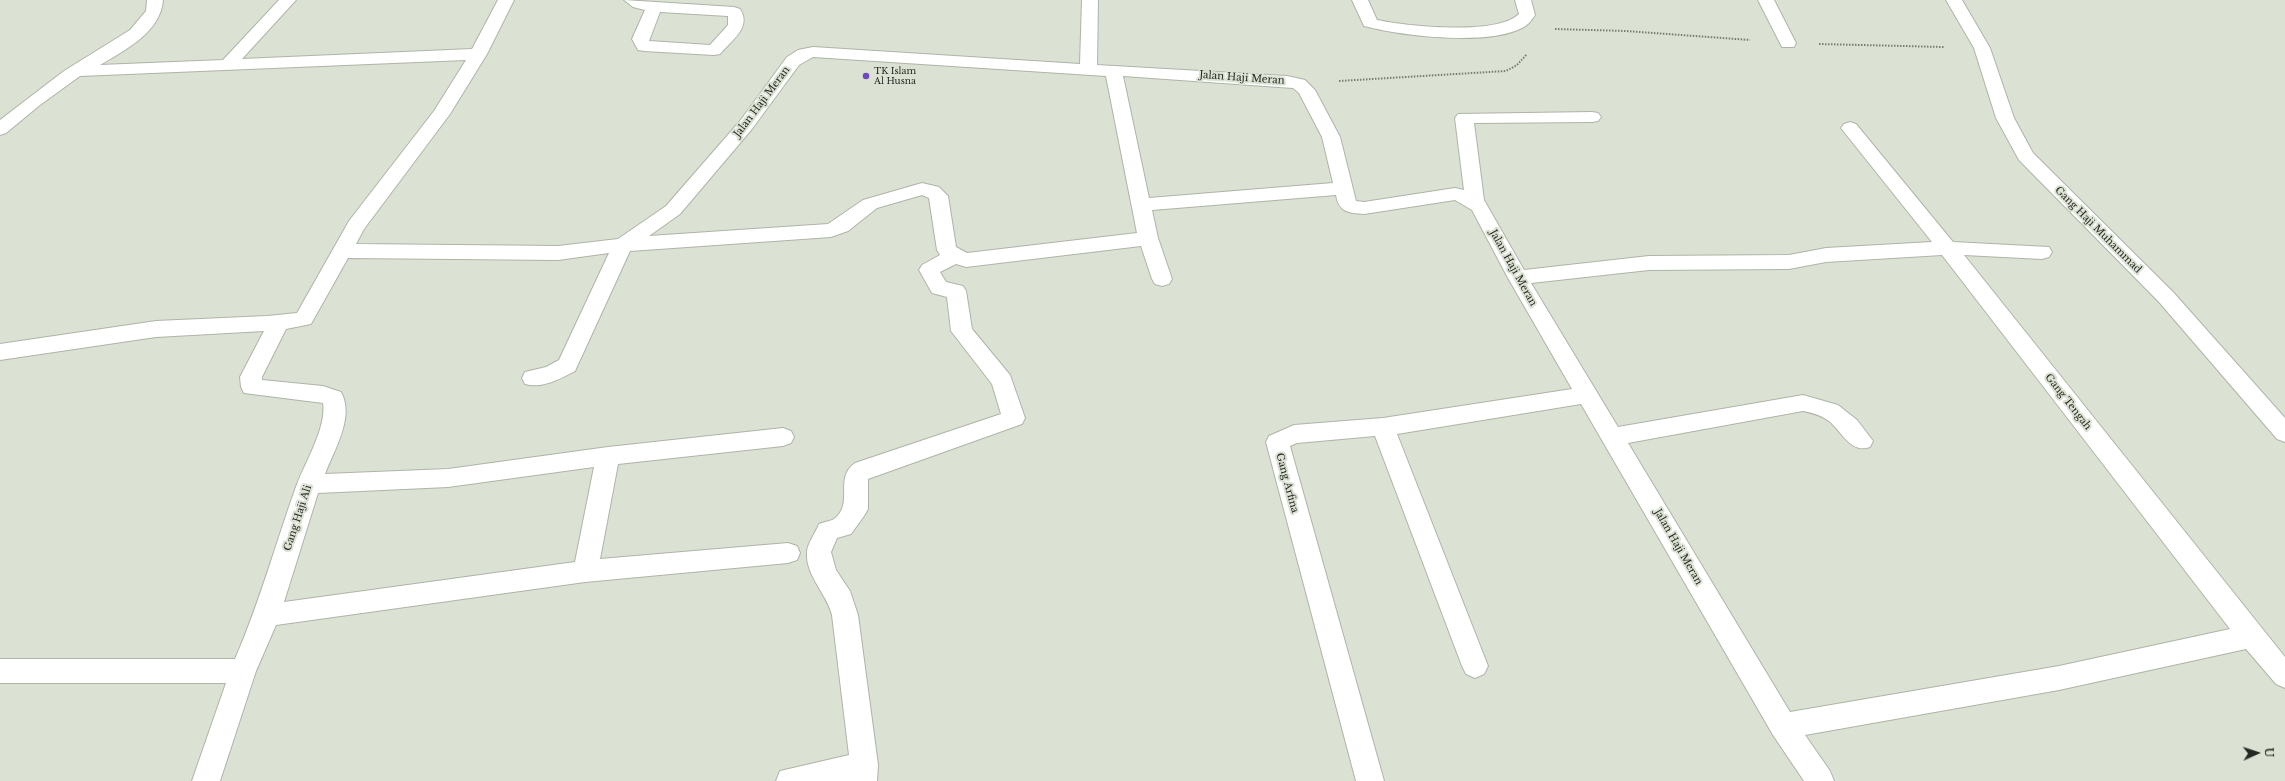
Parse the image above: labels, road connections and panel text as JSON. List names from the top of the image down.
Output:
{
  "streets": {
    "street": [
      "Jalan Haji Meran",
      "Gang Haji Muhammad",
      "Gang Tengah",
      "Gang Arfina",
      "Gang Haji Ali"
    ]
  },
  "crossings": [
    ["Jalan Haji Meran", "Gang Arfina"]
  ],
  "places": ["TK Islam Al Husna"],
  "north": "right"
}
